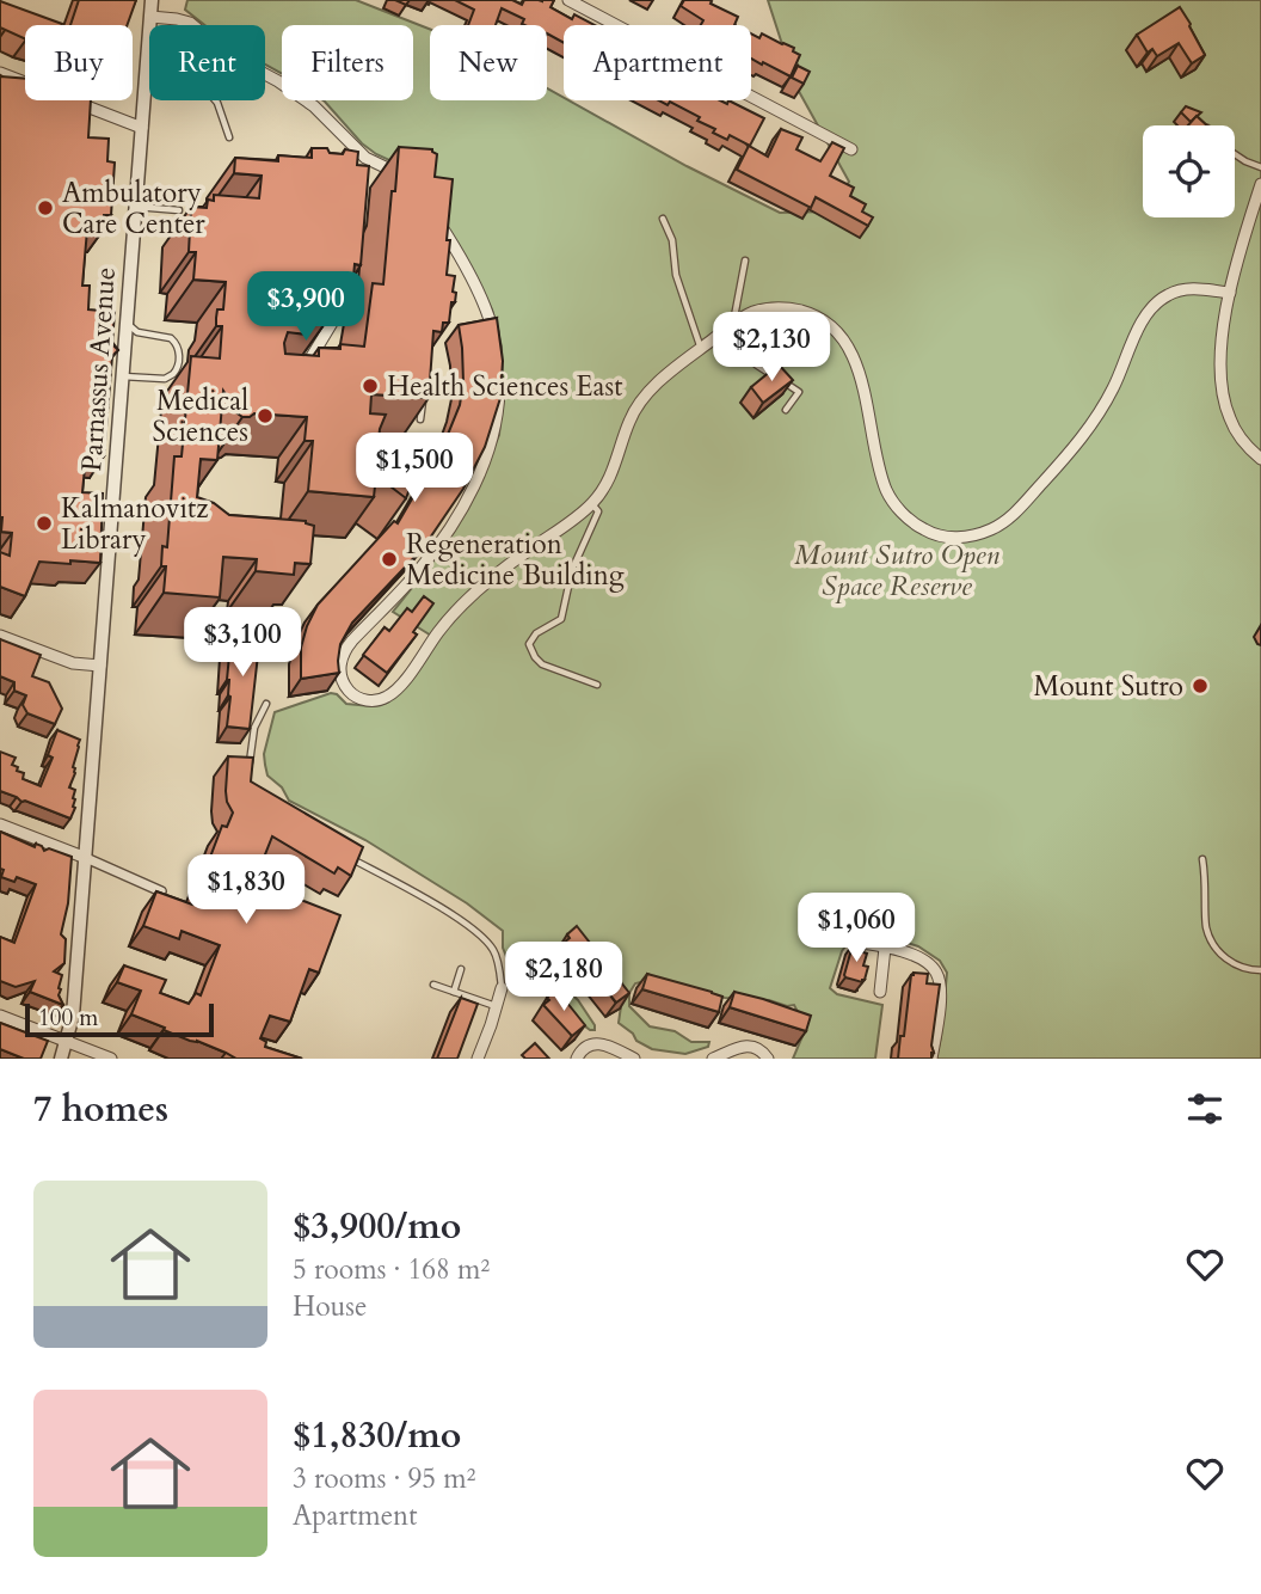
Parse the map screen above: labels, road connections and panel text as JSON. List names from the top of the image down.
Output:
{
  "streets": {
    "street": ["Parnassus Avenue"]
  },
  "parks": ["Mount Sutro Open Space Reserve"],
  "places": [
    "Ambulatory Care Center",
    "Health Sciences East",
    "Medical Sciences",
    "Kalmanovitz Library",
    "Regeneration Medicine Building",
    "Mount Sutro"
  ],
  "scale_bar": "100 m",
  "page": {
    "chip": [
      "Buy",
      "Rent",
      "Filters",
      "New",
      "Apartment"
    ],
    "price": [
      "$3,900",
      "$2,130",
      "$1,500",
      "$3,100",
      "$1,830",
      "$1,060",
      "$2,180"
    ],
    "scale": "100 m",
    "heading": "7 homes",
    "list": [
      {
        "name": "$3,900/mo",
        "note": "5 rooms · 168 m² · House"
      },
      {
        "name": "$1,830/mo",
        "note": "3 rooms · 95 m² · Apartment"
      }
    ]
  }
}
